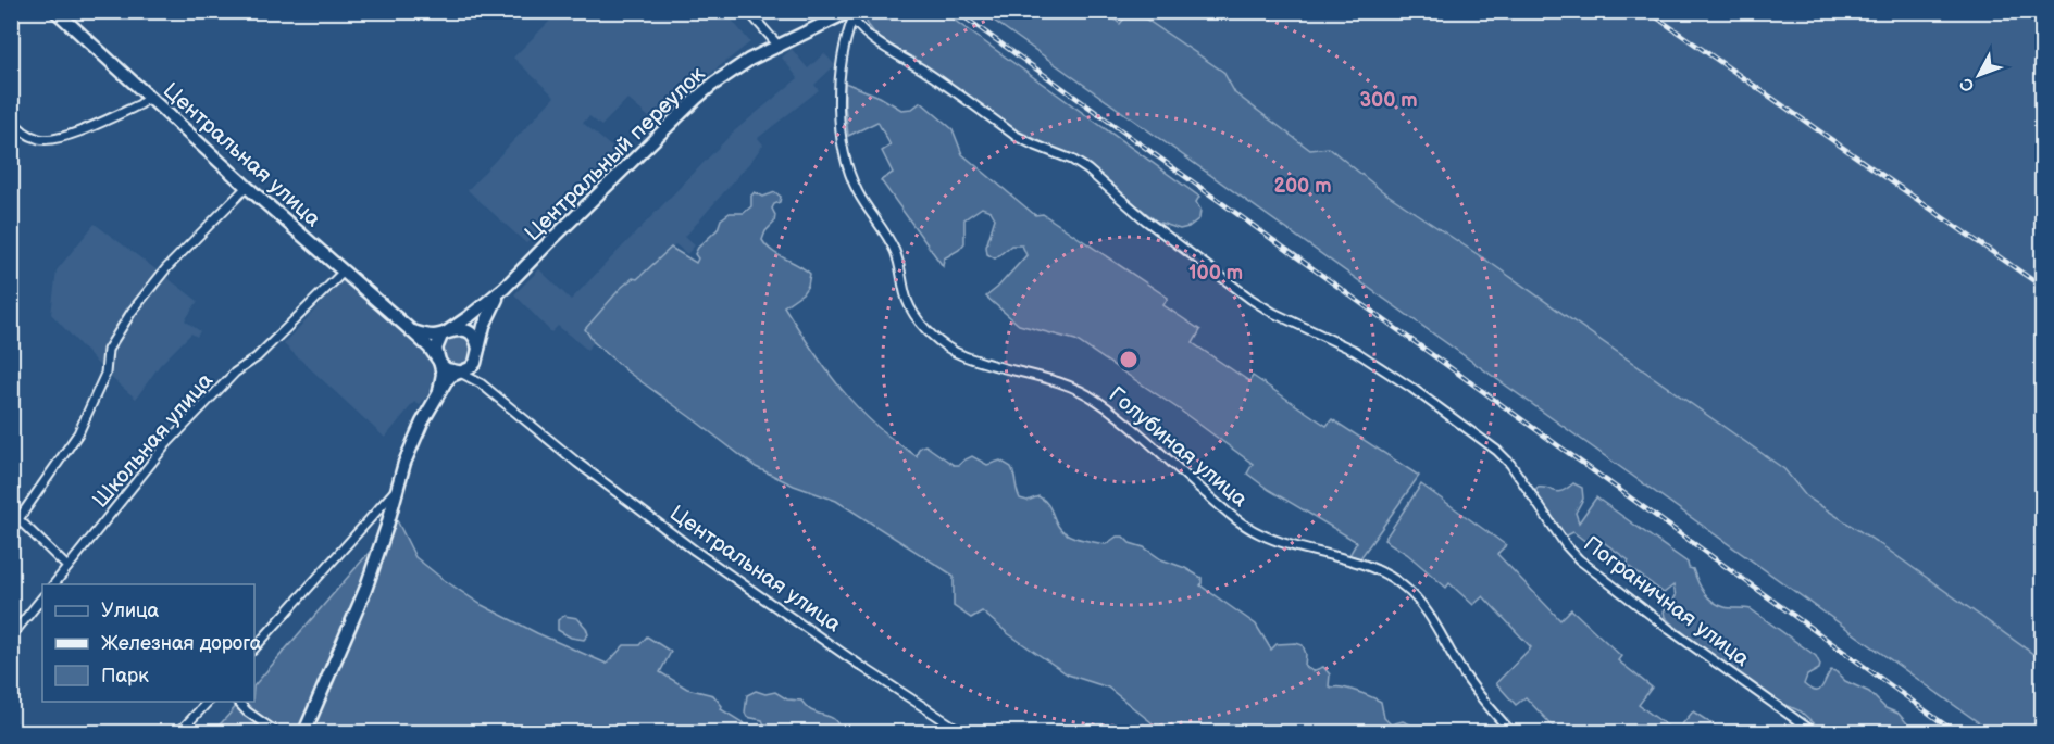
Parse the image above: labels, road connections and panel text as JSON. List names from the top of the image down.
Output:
{
  "streets": {
    "main road": ["Центральный переулок", "Центральная улица"],
    "street": ["Школьная улица", "Голубиная улица", "Пограничная улица"]
  },
  "crossings": [
    ["Центральный переулок", "Голубиная улица"],
    ["Центральный переулок", "Пограничная улица"],
    ["Центральная улица", "Школьная улица"],
    ["Голубиная улица", "Пограничная улица"]
  ],
  "legend": ["Улица", "Железная дорога", "Парк"],
  "north": "bottom left",
  "rings": ["300 m", "200 m", "100 m"]
}
